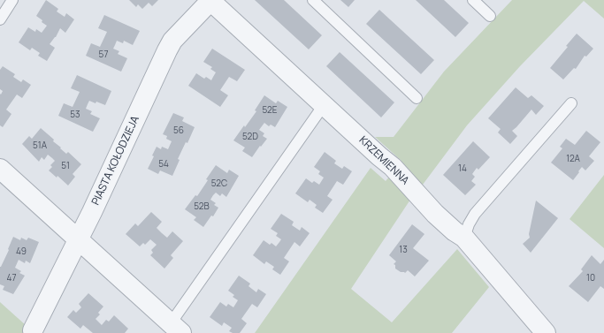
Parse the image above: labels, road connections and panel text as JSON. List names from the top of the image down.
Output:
{
  "streets": {
    "street": ["PIASTA KOŁODZIEJA", "KRZEMIENNA"]
  },
  "crossings": [
    ["PIASTA KOŁODZIEJA", "KRZEMIENNA"]
  ],
  "house_numbers": [
    "57",
    "52E",
    "53",
    "56",
    "52D",
    "51A",
    "12A",
    "54",
    "51",
    "14",
    "52C",
    "52B",
    "13",
    "49",
    "47",
    "10"
  ]
}
